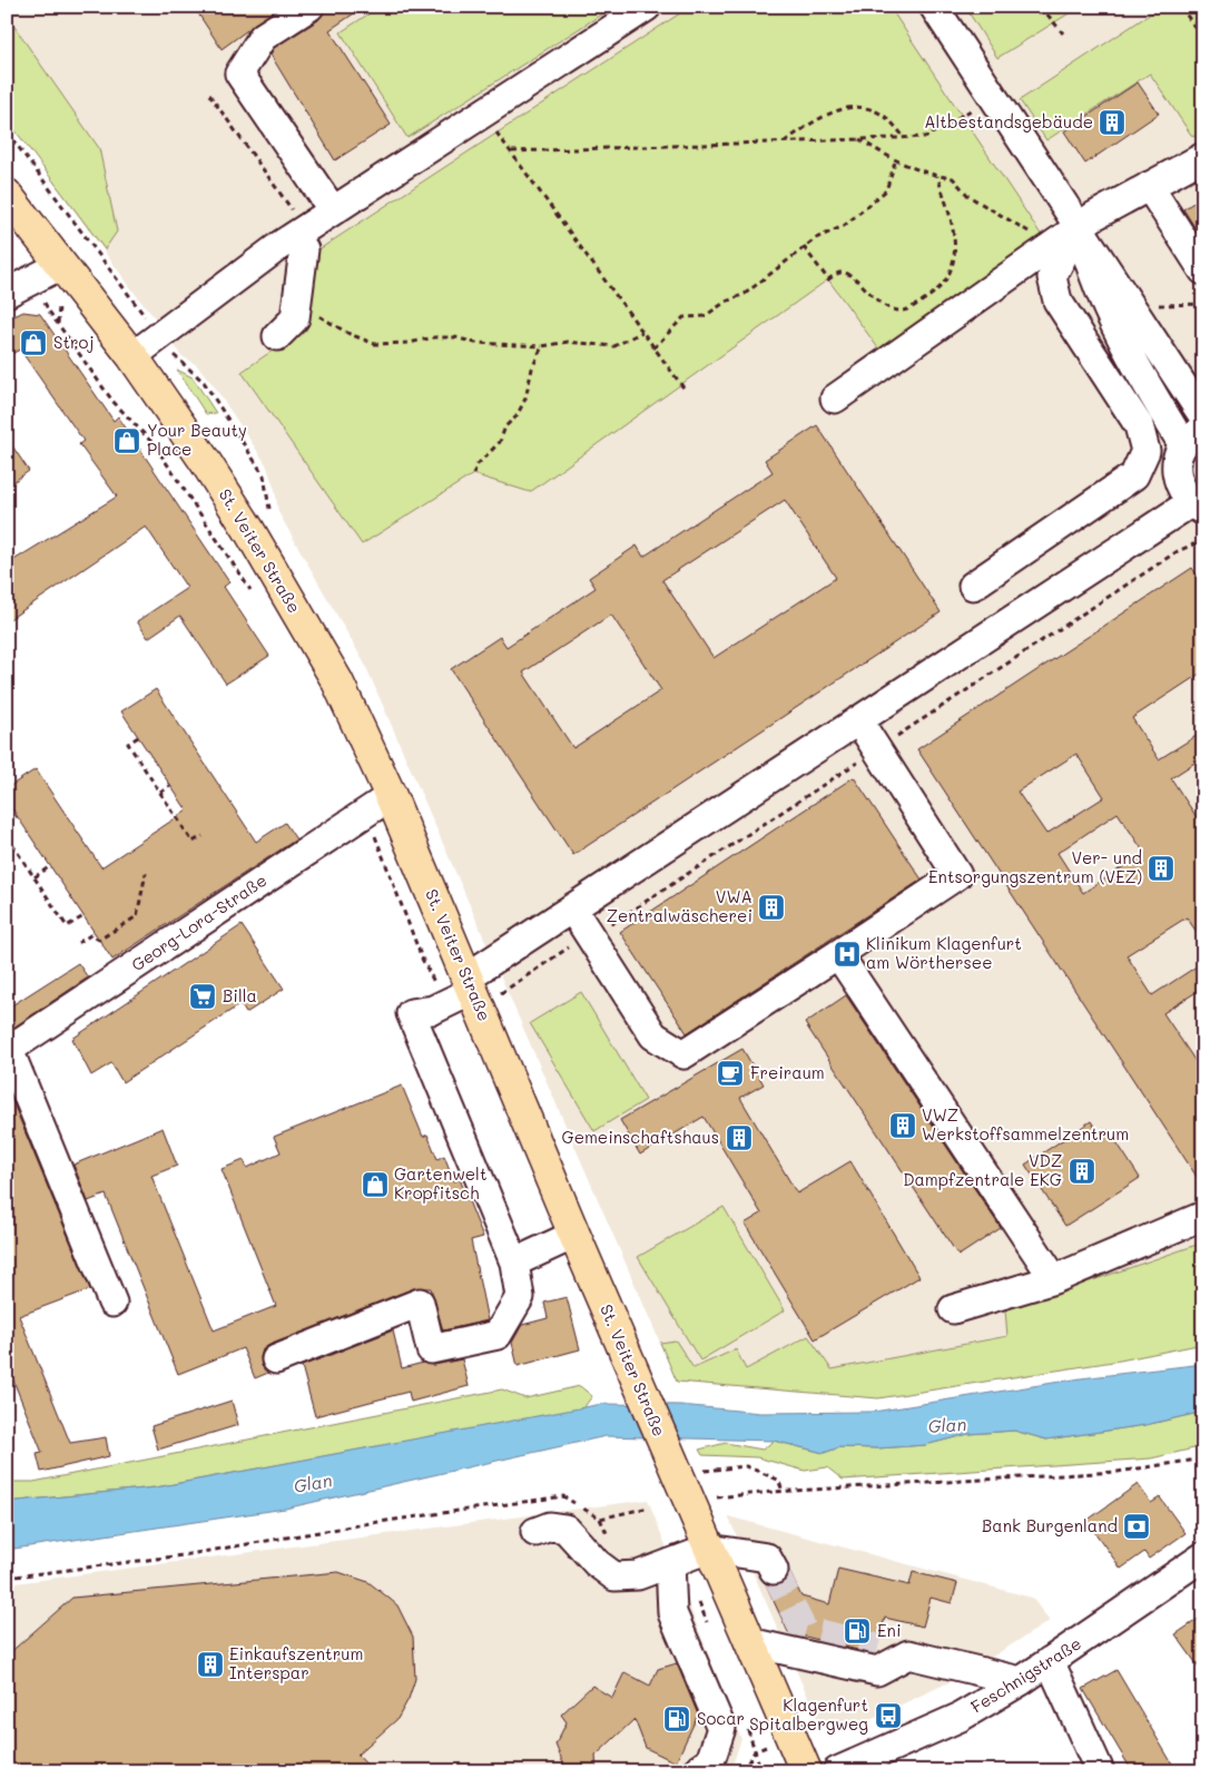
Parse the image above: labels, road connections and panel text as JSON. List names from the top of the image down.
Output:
{
  "streets": {
    "main road": ["St. Veiter Straße"],
    "street": ["Georg-Lora-Straße", "Feschnigstraße"]
  },
  "crossings": [
    ["St. Veiter Straße", "Georg-Lora-Straße"]
  ],
  "water": ["Glan"],
  "places": {
    "building": [
      "Altbestandsgebäude",
      "Ver- und Entsorgungszentrum (VEZ)",
      "VWA Zentralwäscherei",
      "VWZ Werkstoffsammelzentrum",
      "Gemeinschaftshaus",
      "VDZ Dampfzentrale EKG",
      "Einkaufszentrum Interspar"
    ],
    "shop": ["Stroj", "Your Beauty Place", "Gartenwelt Kropfitsch"],
    "hospital": ["Klinikum Klagenfurt am Wörthersee"],
    "supermarket": ["Billa"],
    "cafe": ["Freiraum"],
    "bank": ["Bank Burgenland"],
    "fuel station": ["Eni", "Socar"],
    "bus stop": ["Klagenfurt Spitalbergweg"]
  }
}
